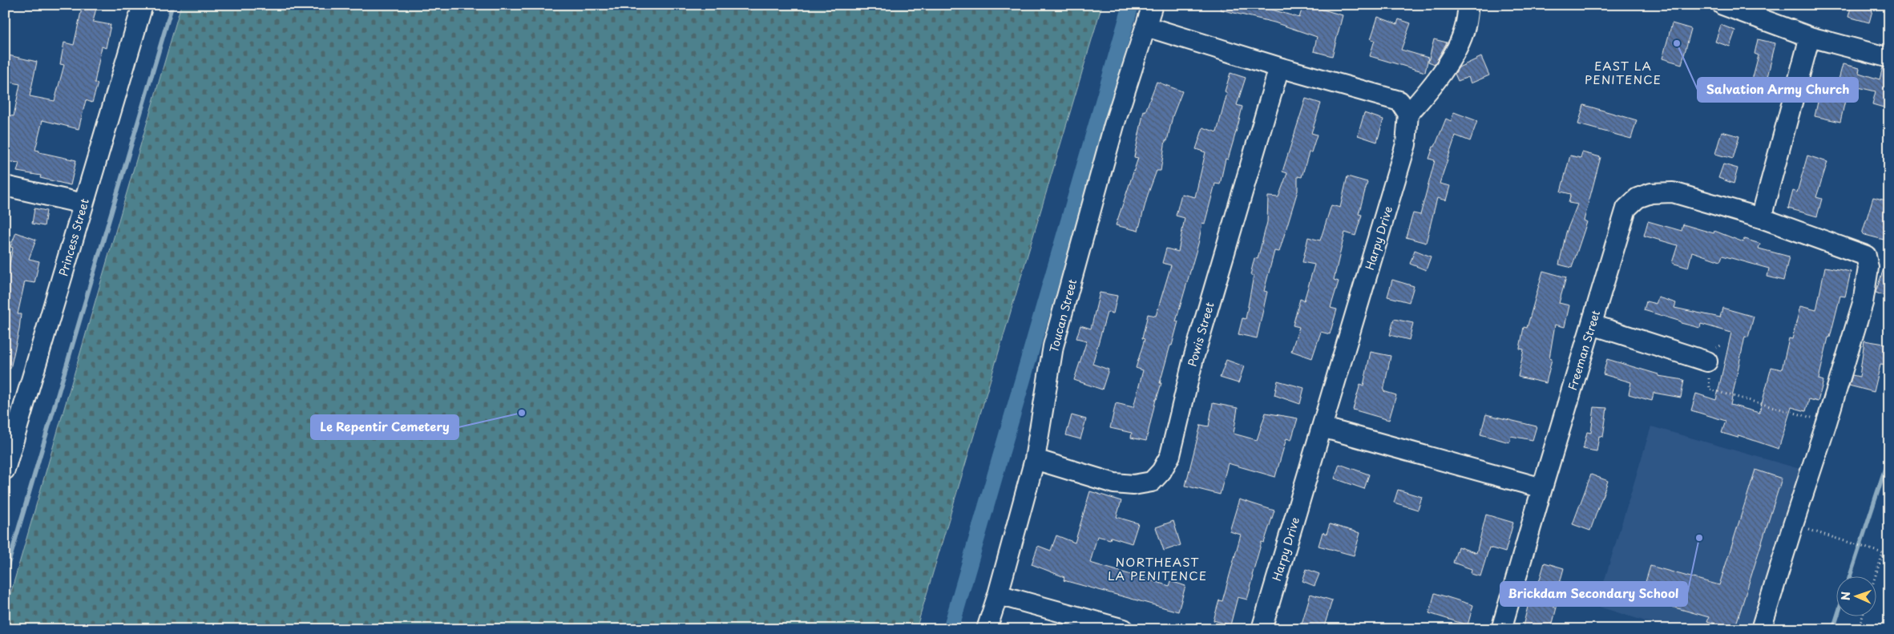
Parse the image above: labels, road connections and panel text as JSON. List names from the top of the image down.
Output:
{
  "streets": {
    "street": [
      "Princess Street",
      "Harpy Drive",
      "Toucan Street",
      "Powis Street",
      "Freeman Street"
    ]
  },
  "crossings": [
    ["Toucan Street", "Powis Street"]
  ],
  "districts": ["EAST LA PENITENCE", "NORTHEAST LA PENITENCE"],
  "places": ["Salvation Army Church", "Le Repentir Cemetery", "Brickdam Secondary School"],
  "north": "left"
}
